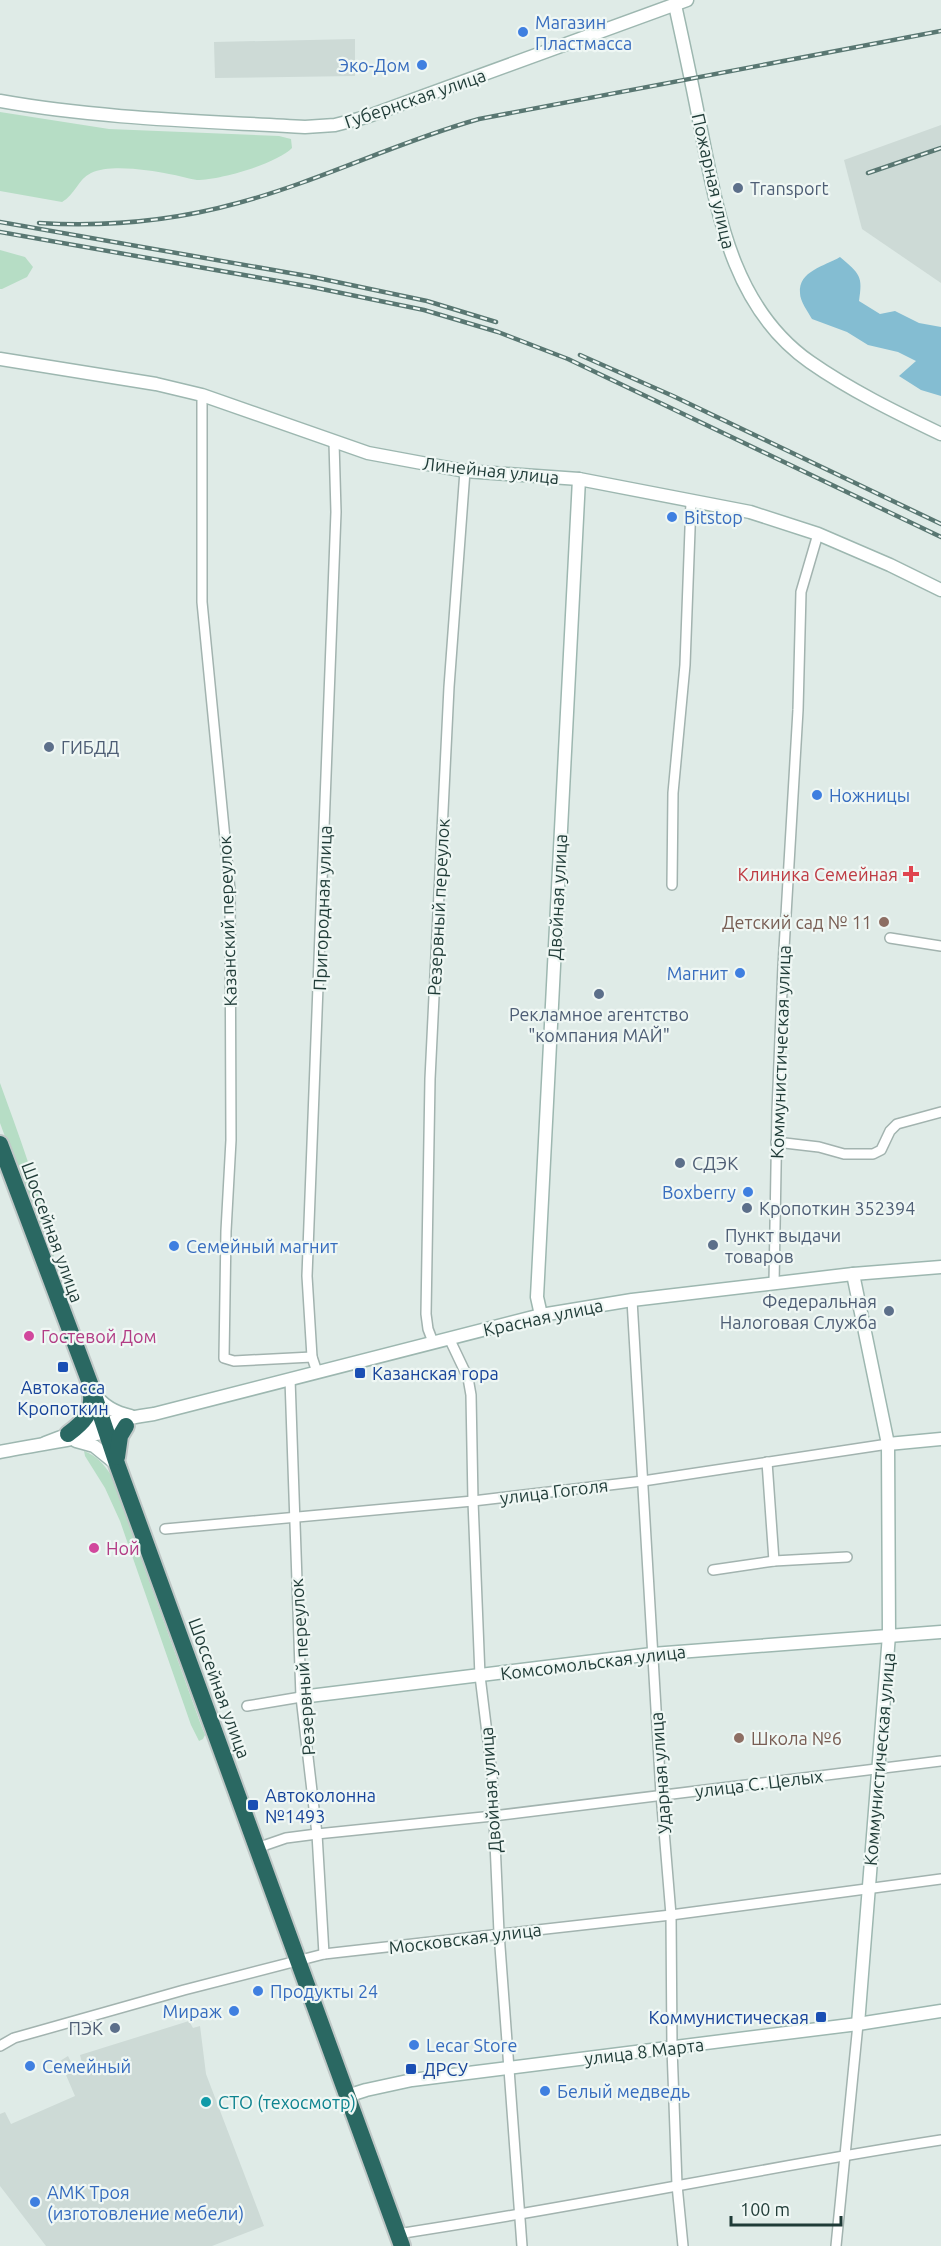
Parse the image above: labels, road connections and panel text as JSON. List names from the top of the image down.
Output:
{
  "streets": {
    "highway": ["Шоссейная улица"],
    "street": [
      "Губернская улица",
      "Пожарная улица",
      "Линейная улица",
      "Двойная улица",
      "Резервный переулок",
      "Пригородная улица",
      "Казанский переулок",
      "Коммунистическая улица",
      "Красная улица",
      "улица Гоголя",
      "Комсомольская улица",
      "Ударная улица",
      "улица С. Целых",
      "Московская улица",
      "улица 8 Марта"
    ]
  },
  "crossings": [
    ["Губернская улица", "Пожарная улица"],
    ["Линейная улица", "Двойная улица"],
    ["Линейная улица", "Резервный переулок"],
    ["Линейная улица", "Пригородная улица"],
    ["Линейная улица", "Казанский переулок"],
    ["Линейная улица", "Коммунистическая улица"],
    ["Двойная улица", "Красная улица"],
    ["Двойная улица", "улица Гоголя"],
    ["Двойная улица", "Комсомольская улица"],
    ["Двойная улица", "улица С. Целых"],
    ["Двойная улица", "Московская улица"],
    ["Двойная улица", "улица 8 Марта"],
    ["Резервный переулок", "Красная улица"],
    ["Резервный переулок", "улица Гоголя"],
    ["Резервный переулок", "Комсомольская улица"],
    ["Резервный переулок", "улица С. Целых"],
    ["Резервный переулок", "Московская улица"],
    ["Пригородная улица", "Казанский переулок"],
    ["Пригородная улица", "Красная улица"],
    ["Коммунистическая улица", "Красная улица"],
    ["Коммунистическая улица", "улица Гоголя"],
    ["Коммунистическая улица", "Комсомольская улица"],
    ["Коммунистическая улица", "улица С. Целых"],
    ["Коммунистическая улица", "Московская улица"],
    ["Коммунистическая улица", "улица 8 Марта"],
    ["Шоссейная улица", "Красная улица"],
    ["Шоссейная улица", "улица С. Целых"],
    ["Шоссейная улица", "Московская улица"],
    ["Шоссейная улица", "улица 8 Марта"],
    ["Красная улица", "Ударная улица"],
    ["улица Гоголя", "Ударная улица"],
    ["Комсомольская улица", "Ударная улица"],
    ["Ударная улица", "улица С. Целых"],
    ["Ударная улица", "Московская улица"],
    ["Ударная улица", "улица 8 Марта"]
  ],
  "places": {
    "other": [
      "Магазин Пластмасса",
      "Эко-Дом",
      "Transport",
      "Bitstop",
      "ГИБДД",
      "Ножницы",
      "Детский сад № 11",
      "Магнит",
      "Рекламное агентство \"компания МАЙ\"",
      "СДЭК",
      "Boxberry",
      "Кропоткин 352394",
      "Пункт выдачи товаров",
      "Семейный магнит",
      "Федеральная Налоговая Служба",
      "Гостевой Дом",
      "Ной",
      "Школа №6",
      "Продукты 24",
      "Мираж",
      "ПЭК",
      "Lecar Store",
      "Семейный",
      "Белый медведь",
      "СТО (техосмотр)",
      "АМК Троя (изготовление мебели)"
    ],
    "health": ["Клиника Семейная"],
    "transit": [
      "Автокасса Кропоткин",
      "Казанская гора",
      "Автоколонна №1493",
      "Коммунистическая",
      "ДРСУ"
    ]
  },
  "scale_bar": "100 m"
}
